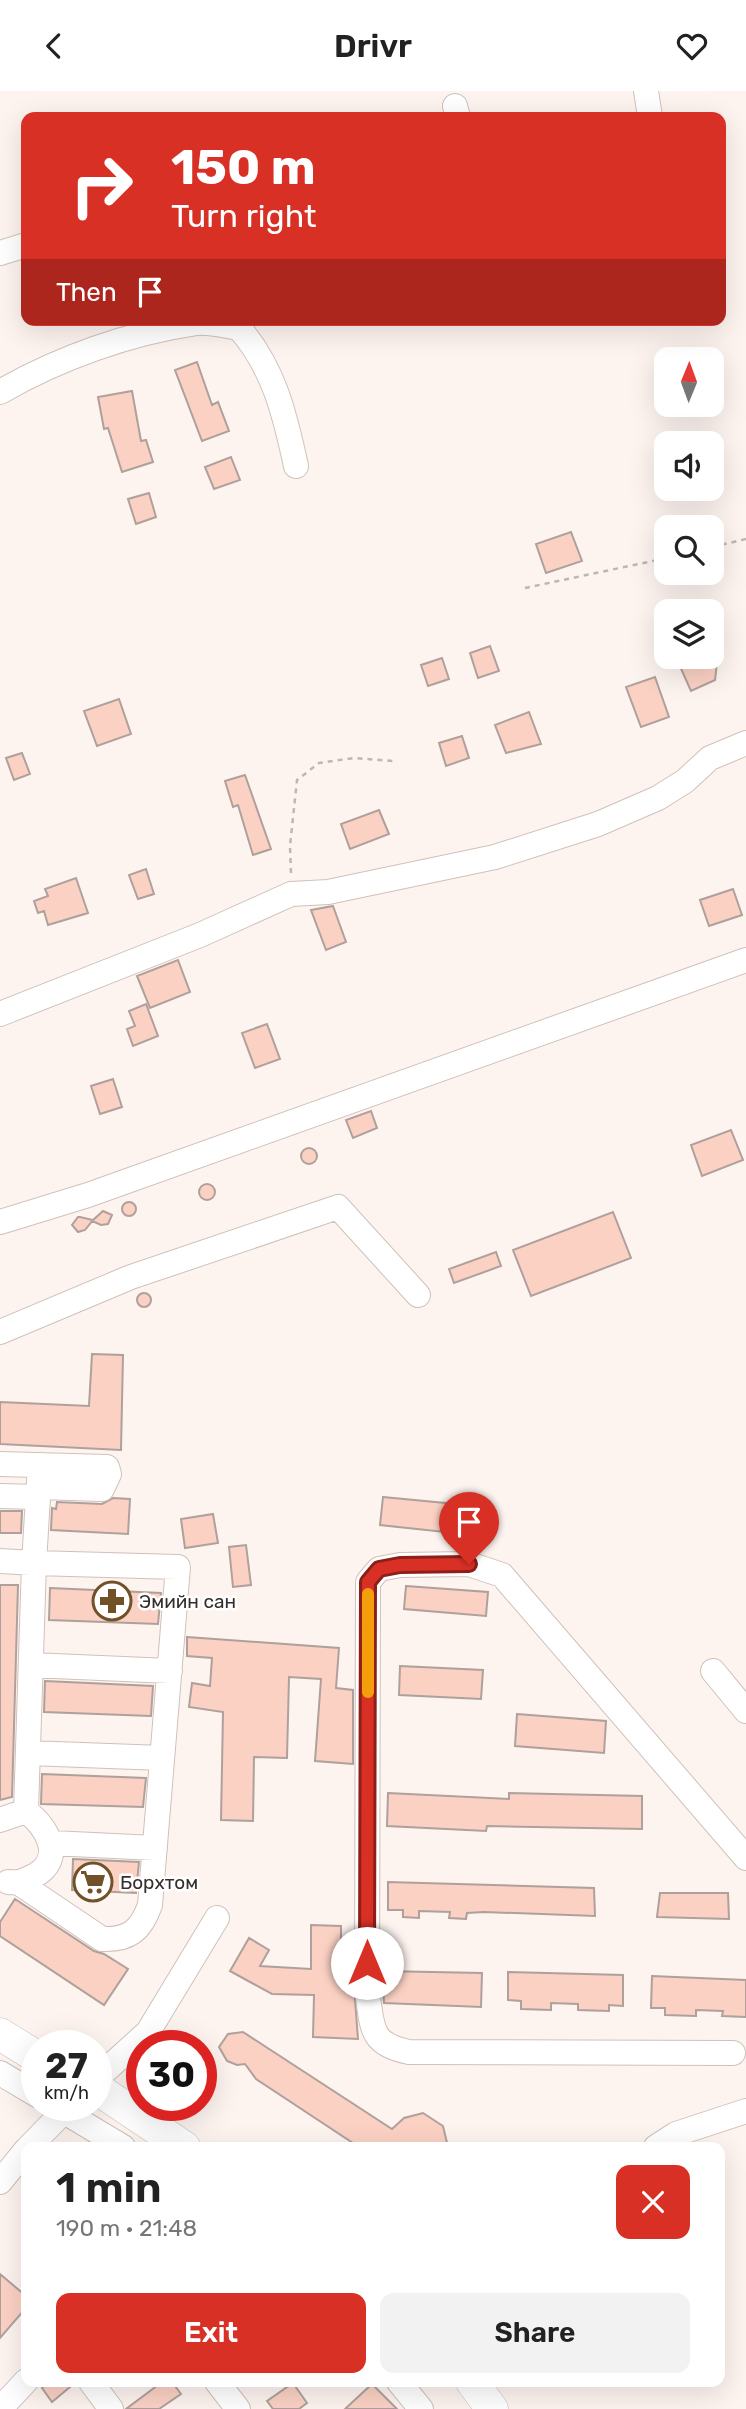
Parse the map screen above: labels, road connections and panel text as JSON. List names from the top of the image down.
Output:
{
  "places": {
    "pharmacy": ["Эмийн сан"],
    "supermarket": ["Борхтом"]
  },
  "north": "top",
  "page": {
    "header": "Drivr",
    "turn": ["150 m", "Turn right"],
    "then": "Then",
    "speed": "27 km/h",
    "limit": "30",
    "heading": ["1 min", "190 m · 21:48"],
    "buttons": ["Exit", "Share"]
  }
}
